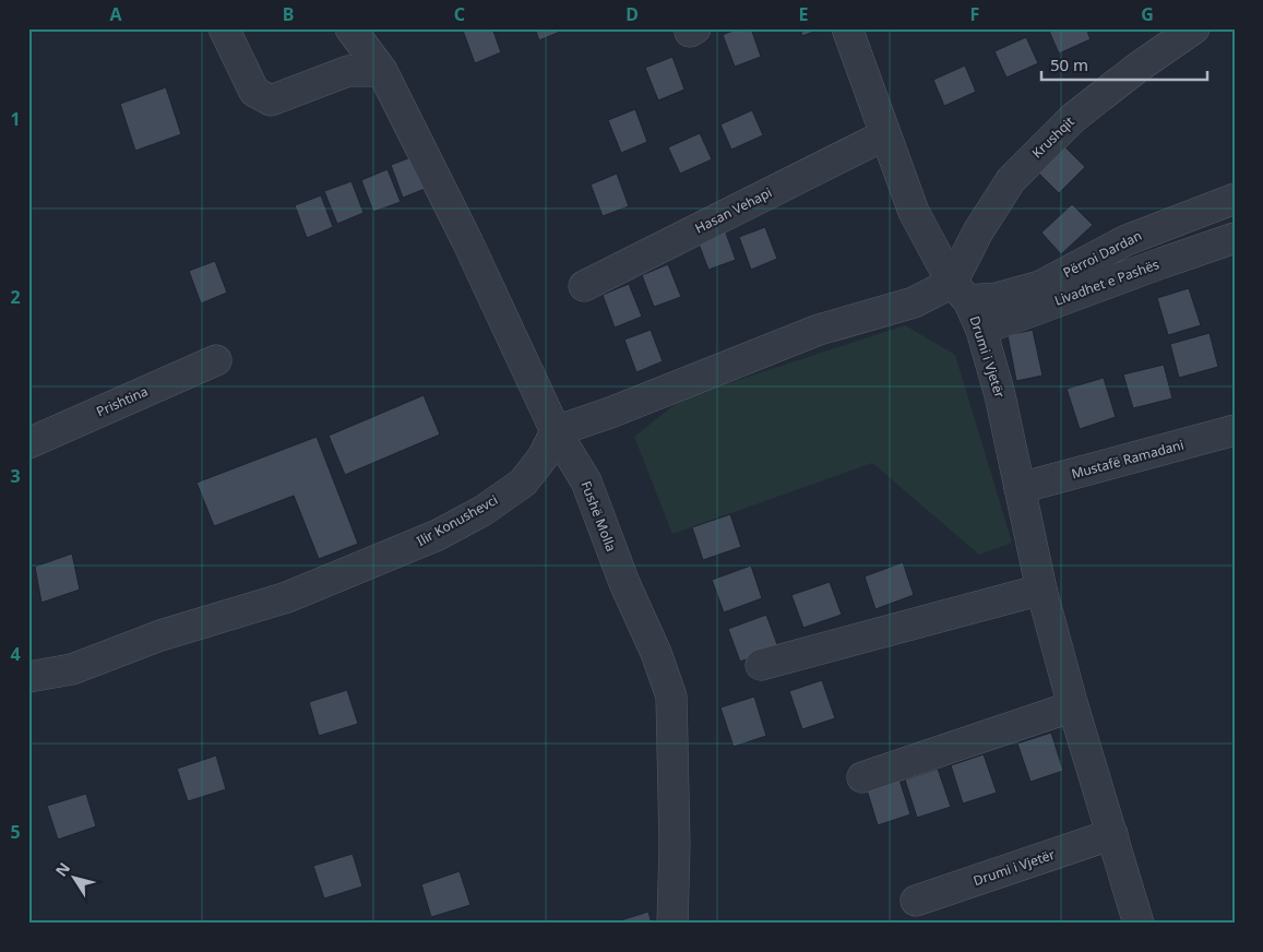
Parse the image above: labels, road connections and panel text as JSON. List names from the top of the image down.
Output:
{
  "streets": {
    "street": [
      "Krushqit",
      "Hasan Vehapi",
      "Përroi Dardan",
      "Livadhet e Pashës",
      "Drumi i Vjetër",
      "Prishtina",
      "Mustafë Ramadani",
      "Fushë Molla",
      "Ilir Konushevci"
    ]
  },
  "crossings": [
    ["Krushqit", "Përroi Dardan"],
    ["Krushqit", "Drumi i Vjetër"],
    ["Hasan Vehapi", "Drumi i Vjetër"],
    ["Përroi Dardan", "Drumi i Vjetër"],
    ["Livadhet e Pashës", "Drumi i Vjetër"],
    ["Drumi i Vjetër", "Mustafë Ramadani"],
    ["Fushë Molla", "Ilir Konushevci"]
  ],
  "scale_bar": "50 m",
  "north": "top left",
  "grid": {
    "columns": [
      "A",
      "B",
      "C",
      "D",
      "E",
      "F",
      "G"
    ],
    "rows": [
      "1",
      "2",
      "3",
      "4",
      "5"
    ]
  }
}
